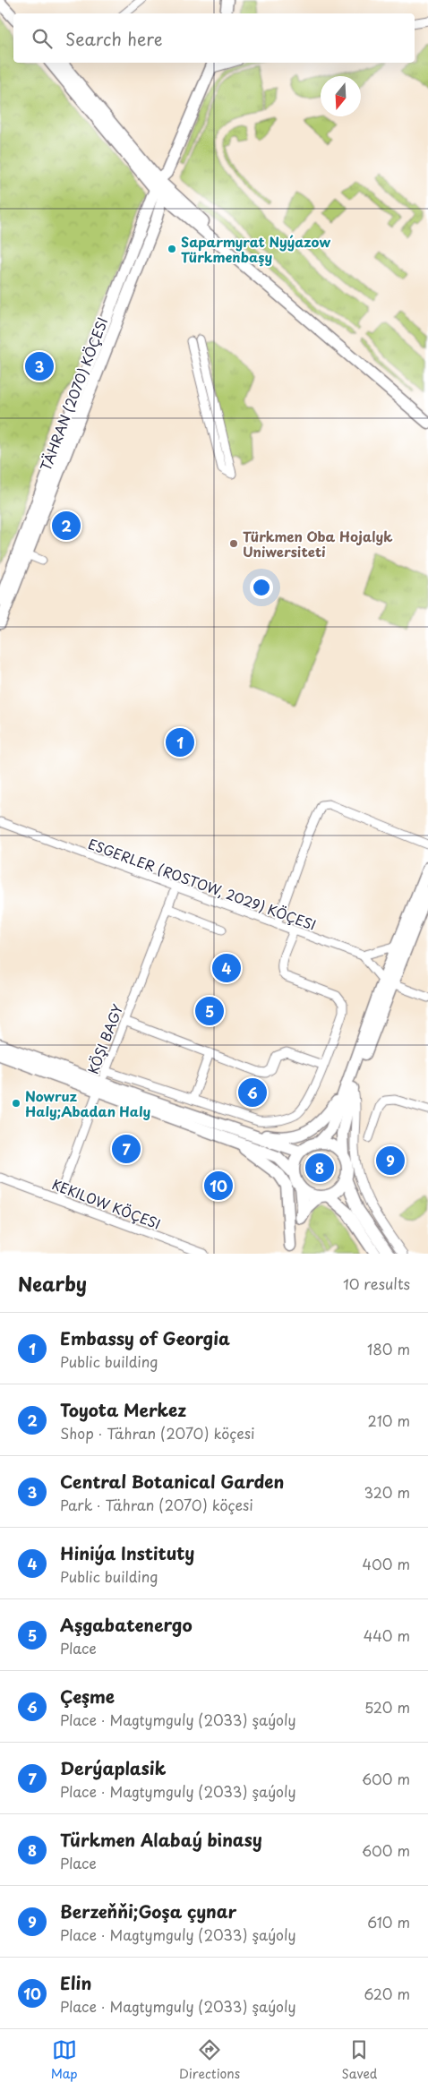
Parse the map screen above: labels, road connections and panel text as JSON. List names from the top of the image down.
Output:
{
  "streets": {
    "main road": ["TÄHRAN (2070) KÖÇESI"],
    "street": ["ESGERLER (ROSTOW, 2029) KÖÇESI", "KÖŞI BAGY", "KEKILOW KÖÇESI"]
  },
  "crossings": [
    ["ESGERLER (ROSTOW, 2029) KÖÇESI", "KÖŞI BAGY"],
    ["KÖŞI BAGY", "KEKILOW KÖÇESI"]
  ],
  "places": ["Saparmyrat Nyýazow Türkmenbaşy", "Türkmen Oba Hojalyk Uniwersiteti", "Nowruz Haly;Abadan Haly"],
  "north": "bottom",
  "page": {
    "search": "Search here",
    "pins": [
      "3",
      "2",
      "1",
      "4",
      "5",
      "6",
      "7",
      "9",
      "8",
      "10"
    ],
    "heading": ["Nearby", "10 results"],
    "list": [
      {
        "mark": "1",
        "name": "Embassy of Georgia",
        "note": "Public building",
        "value": "180 m"
      },
      {
        "mark": "2",
        "name": "Toyota Merkez",
        "note": "Shop · Tähran (2070) köçesi",
        "value": "210 m"
      },
      {
        "mark": "3",
        "name": "Central Botanical Garden",
        "note": "Park · Tähran (2070) köçesi",
        "value": "320 m"
      },
      {
        "mark": "4",
        "name": "Hiniýa Instituty",
        "note": "Public building",
        "value": "400 m"
      },
      {
        "mark": "5",
        "name": "Aşgabatenergo",
        "note": "Place",
        "value": "440 m"
      },
      {
        "mark": "6",
        "name": "Çeşme",
        "note": "Place · Magtymguly (2033) şaýoly",
        "value": "520 m"
      },
      {
        "mark": "7",
        "name": "Derýaplasik",
        "note": "Place · Magtymguly (2033) şaýoly",
        "value": "600 m"
      },
      {
        "mark": "8",
        "name": "Türkmen Alabaý binasy",
        "note": "Place",
        "value": "600 m"
      },
      {
        "mark": "9",
        "name": "Berzeňňi;Goşa çynar",
        "note": "Place · Magtymguly (2033) şaýoly",
        "value": "610 m"
      },
      {
        "mark": "10",
        "name": "Elin",
        "note": "Place · Magtymguly (2033) şaýoly",
        "value": "620 m"
      }
    ],
    "nav": ["Map", "Directions", "Saved"]
  }
}
